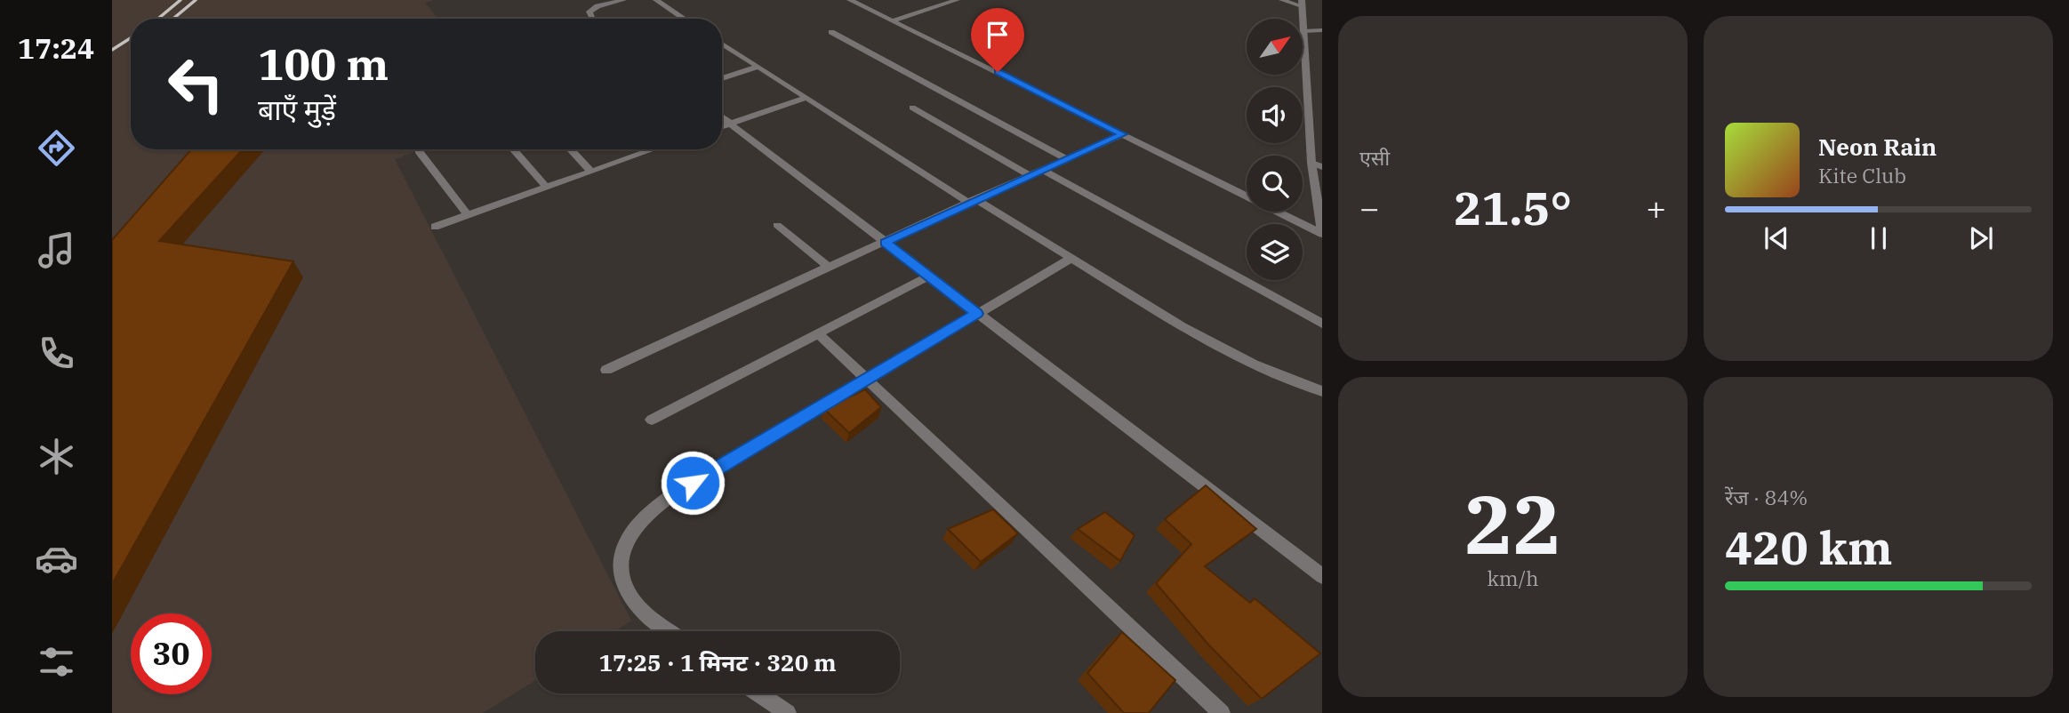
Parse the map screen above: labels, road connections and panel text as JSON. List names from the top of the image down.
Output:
{
  "north": "top right",
  "page": {
    "tabs": "17:24",
    "tile": [
      "एसी",
      ["22", "km/h"],
      ["रेंज · 84%", "420 km"]
    ],
    "turn": ["100 m", "बाएँ मुड़ें"],
    "song": ["Neon Rain", "Kite Club"],
    "heat": ["−", "21.5°", "+"],
    "limit": "30",
    "trip": "17:25 · 1 मिनट · 320 m"
  }
}
